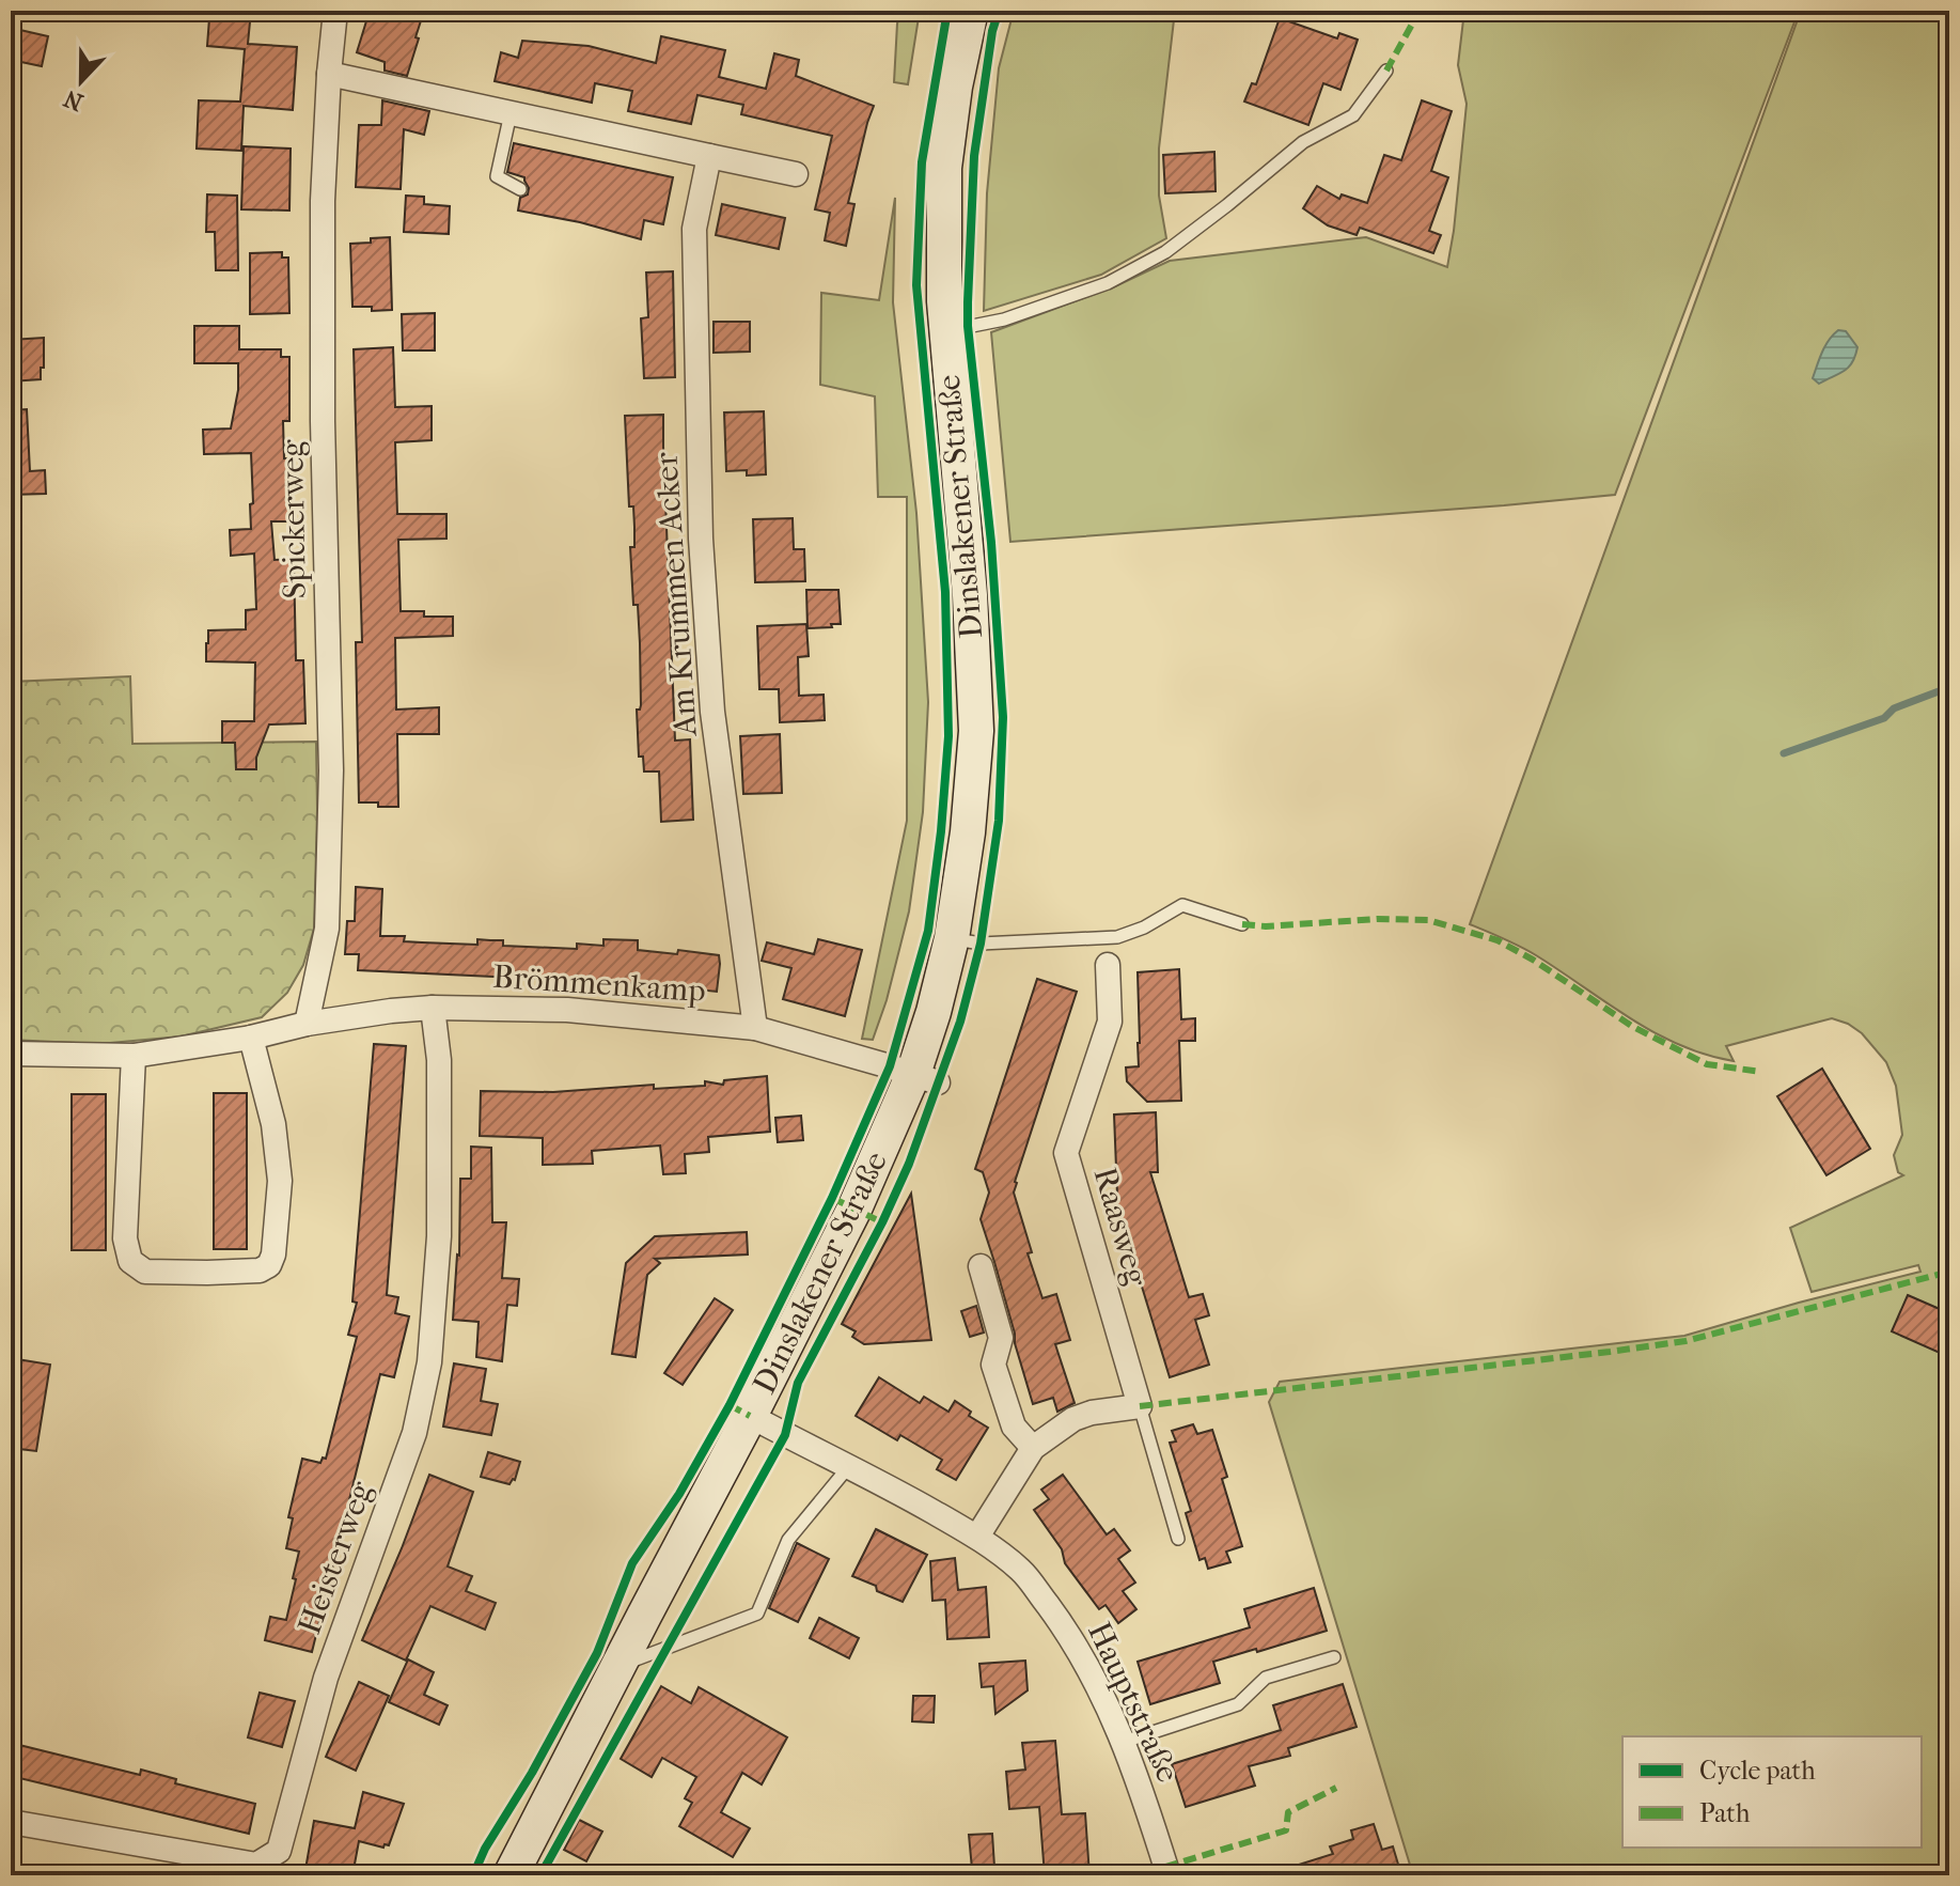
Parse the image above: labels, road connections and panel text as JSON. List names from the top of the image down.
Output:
{
  "streets": {
    "main road": ["Dinslakener Straße"],
    "street": [
      "Spickerweg",
      "Am Krummen Acker",
      "Brömmenkamp",
      "Raasweg",
      "Heisterweg",
      "Hauptstraße"
    ]
  },
  "crossings": [
    ["Dinslakener Straße", "Brömmenkamp"],
    ["Dinslakener Straße", "Hauptstraße"],
    ["Spickerweg", "Brömmenkamp"],
    ["Am Krummen Acker", "Brömmenkamp"],
    ["Brömmenkamp", "Heisterweg"]
  ],
  "legend": ["Cycle path", "Path"],
  "north": "bottom"
}
